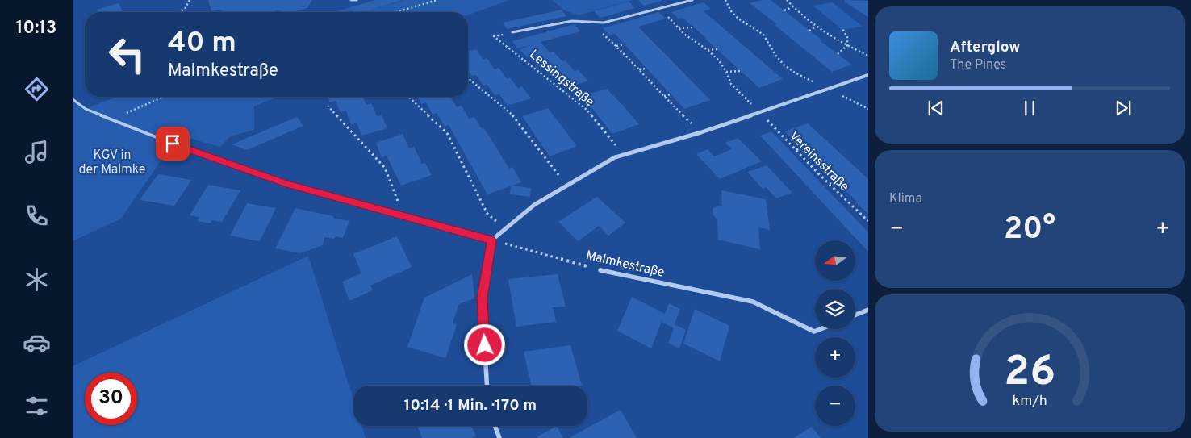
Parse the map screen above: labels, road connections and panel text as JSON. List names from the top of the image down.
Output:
{
  "streets": {
    "street": ["Malmkestraße"],
    "path": ["Lessingstraße", "Vereinsstraße"]
  },
  "parks": ["KGV in der Malmke"],
  "north": "left",
  "page": {
    "tabs": "10:13",
    "turn": ["40 m", "Malmkestraße"],
    "song": ["Afterglow", "The Pines"],
    "tile": "Klima",
    "heat": ["−", "20°", "+"],
    "map_buttons": ["+", "−"],
    "limit": "30",
    "trip": "10:14 · 1 Min. · 170 m",
    "gauge": ["26", "km/h"]
  }
}
